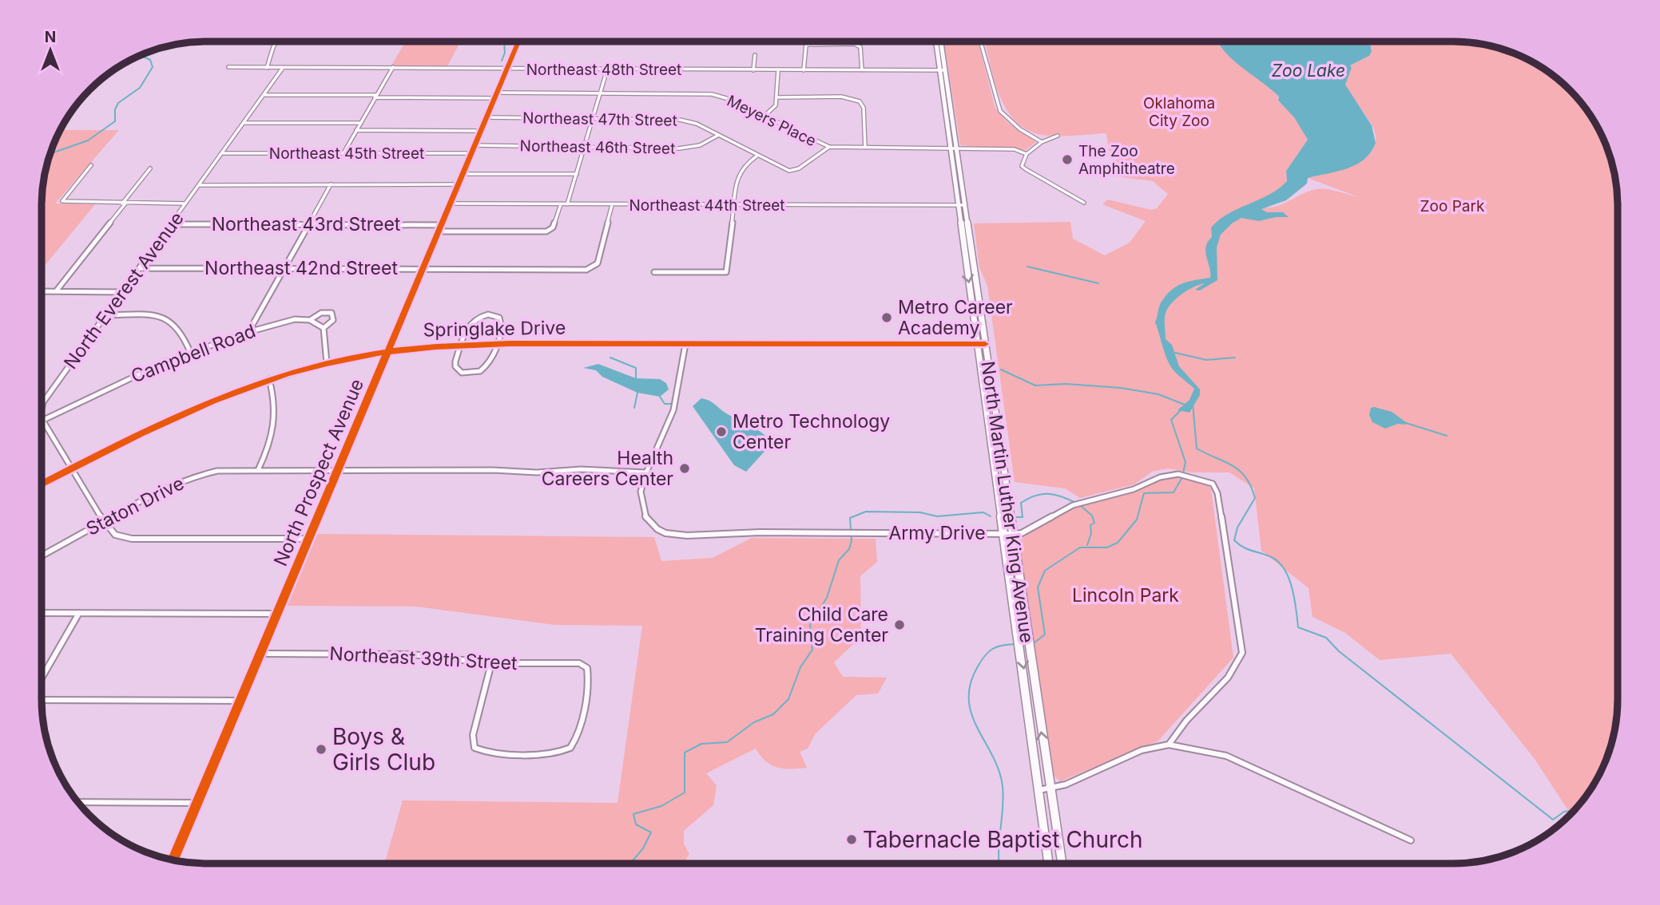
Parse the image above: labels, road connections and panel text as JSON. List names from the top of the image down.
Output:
{
  "streets": {
    "street": [
      "Northeast 48th Street",
      "Northeast 47th Street",
      "Meyers Place",
      "Northeast 46th Street",
      "Northeast 45th Street",
      "Northeast 44th Street",
      "Northeast 43rd Street",
      "Northeast 42nd Street",
      "North Everest Avenue",
      "Springlake Drive",
      "Campbell Road",
      "North Prospect Avenue",
      "North Martin Luther King Avenue",
      "Staton Drive",
      "Army Drive",
      "Northeast 39th Street"
    ]
  },
  "crossings": [
    ["Northeast 48th Street", "North Everest Avenue"],
    ["Northeast 48th Street", "North Prospect Avenue"],
    ["Northeast 48th Street", "North Martin Luther King Avenue"],
    ["Northeast 47th Street", "Meyers Place"],
    ["Northeast 47th Street", "Northeast 46th Street"],
    ["Northeast 47th Street", "North Prospect Avenue"],
    ["Meyers Place", "North Prospect Avenue"],
    ["Meyers Place", "North Martin Luther King Avenue"],
    ["Northeast 46th Street", "North Prospect Avenue"],
    ["Northeast 45th Street", "North Everest Avenue"],
    ["Northeast 45th Street", "North Prospect Avenue"],
    ["Northeast 44th Street", "Northeast 42nd Street"],
    ["Northeast 44th Street", "North Prospect Avenue"],
    ["Northeast 44th Street", "North Martin Luther King Avenue"],
    ["Northeast 43rd Street", "North Everest Avenue"],
    ["Northeast 43rd Street", "North Prospect Avenue"],
    ["Northeast 42nd Street", "North Everest Avenue"],
    ["Northeast 42nd Street", "North Prospect Avenue"],
    ["Springlake Drive", "North Prospect Avenue"],
    ["Springlake Drive", "North Martin Luther King Avenue"],
    ["Springlake Drive", "Army Drive"],
    ["North Prospect Avenue", "Staton Drive"],
    ["North Prospect Avenue", "Northeast 39th Street"],
    ["North Martin Luther King Avenue", "Army Drive"],
    ["Staton Drive", "Army Drive"]
  ],
  "water": ["Zoo Lake"],
  "parks": ["Oklahoma City Zoo", "Zoo Park", "Lincoln Park"],
  "places": [
    "The Zoo Amphitheatre",
    "Metro Career Academy",
    "Metro Technology Center",
    "Health Careers Center",
    "Child Care Training Center",
    "Boys & Girls Club",
    "Tabernacle Baptist Church"
  ],
  "north": "top"
}
